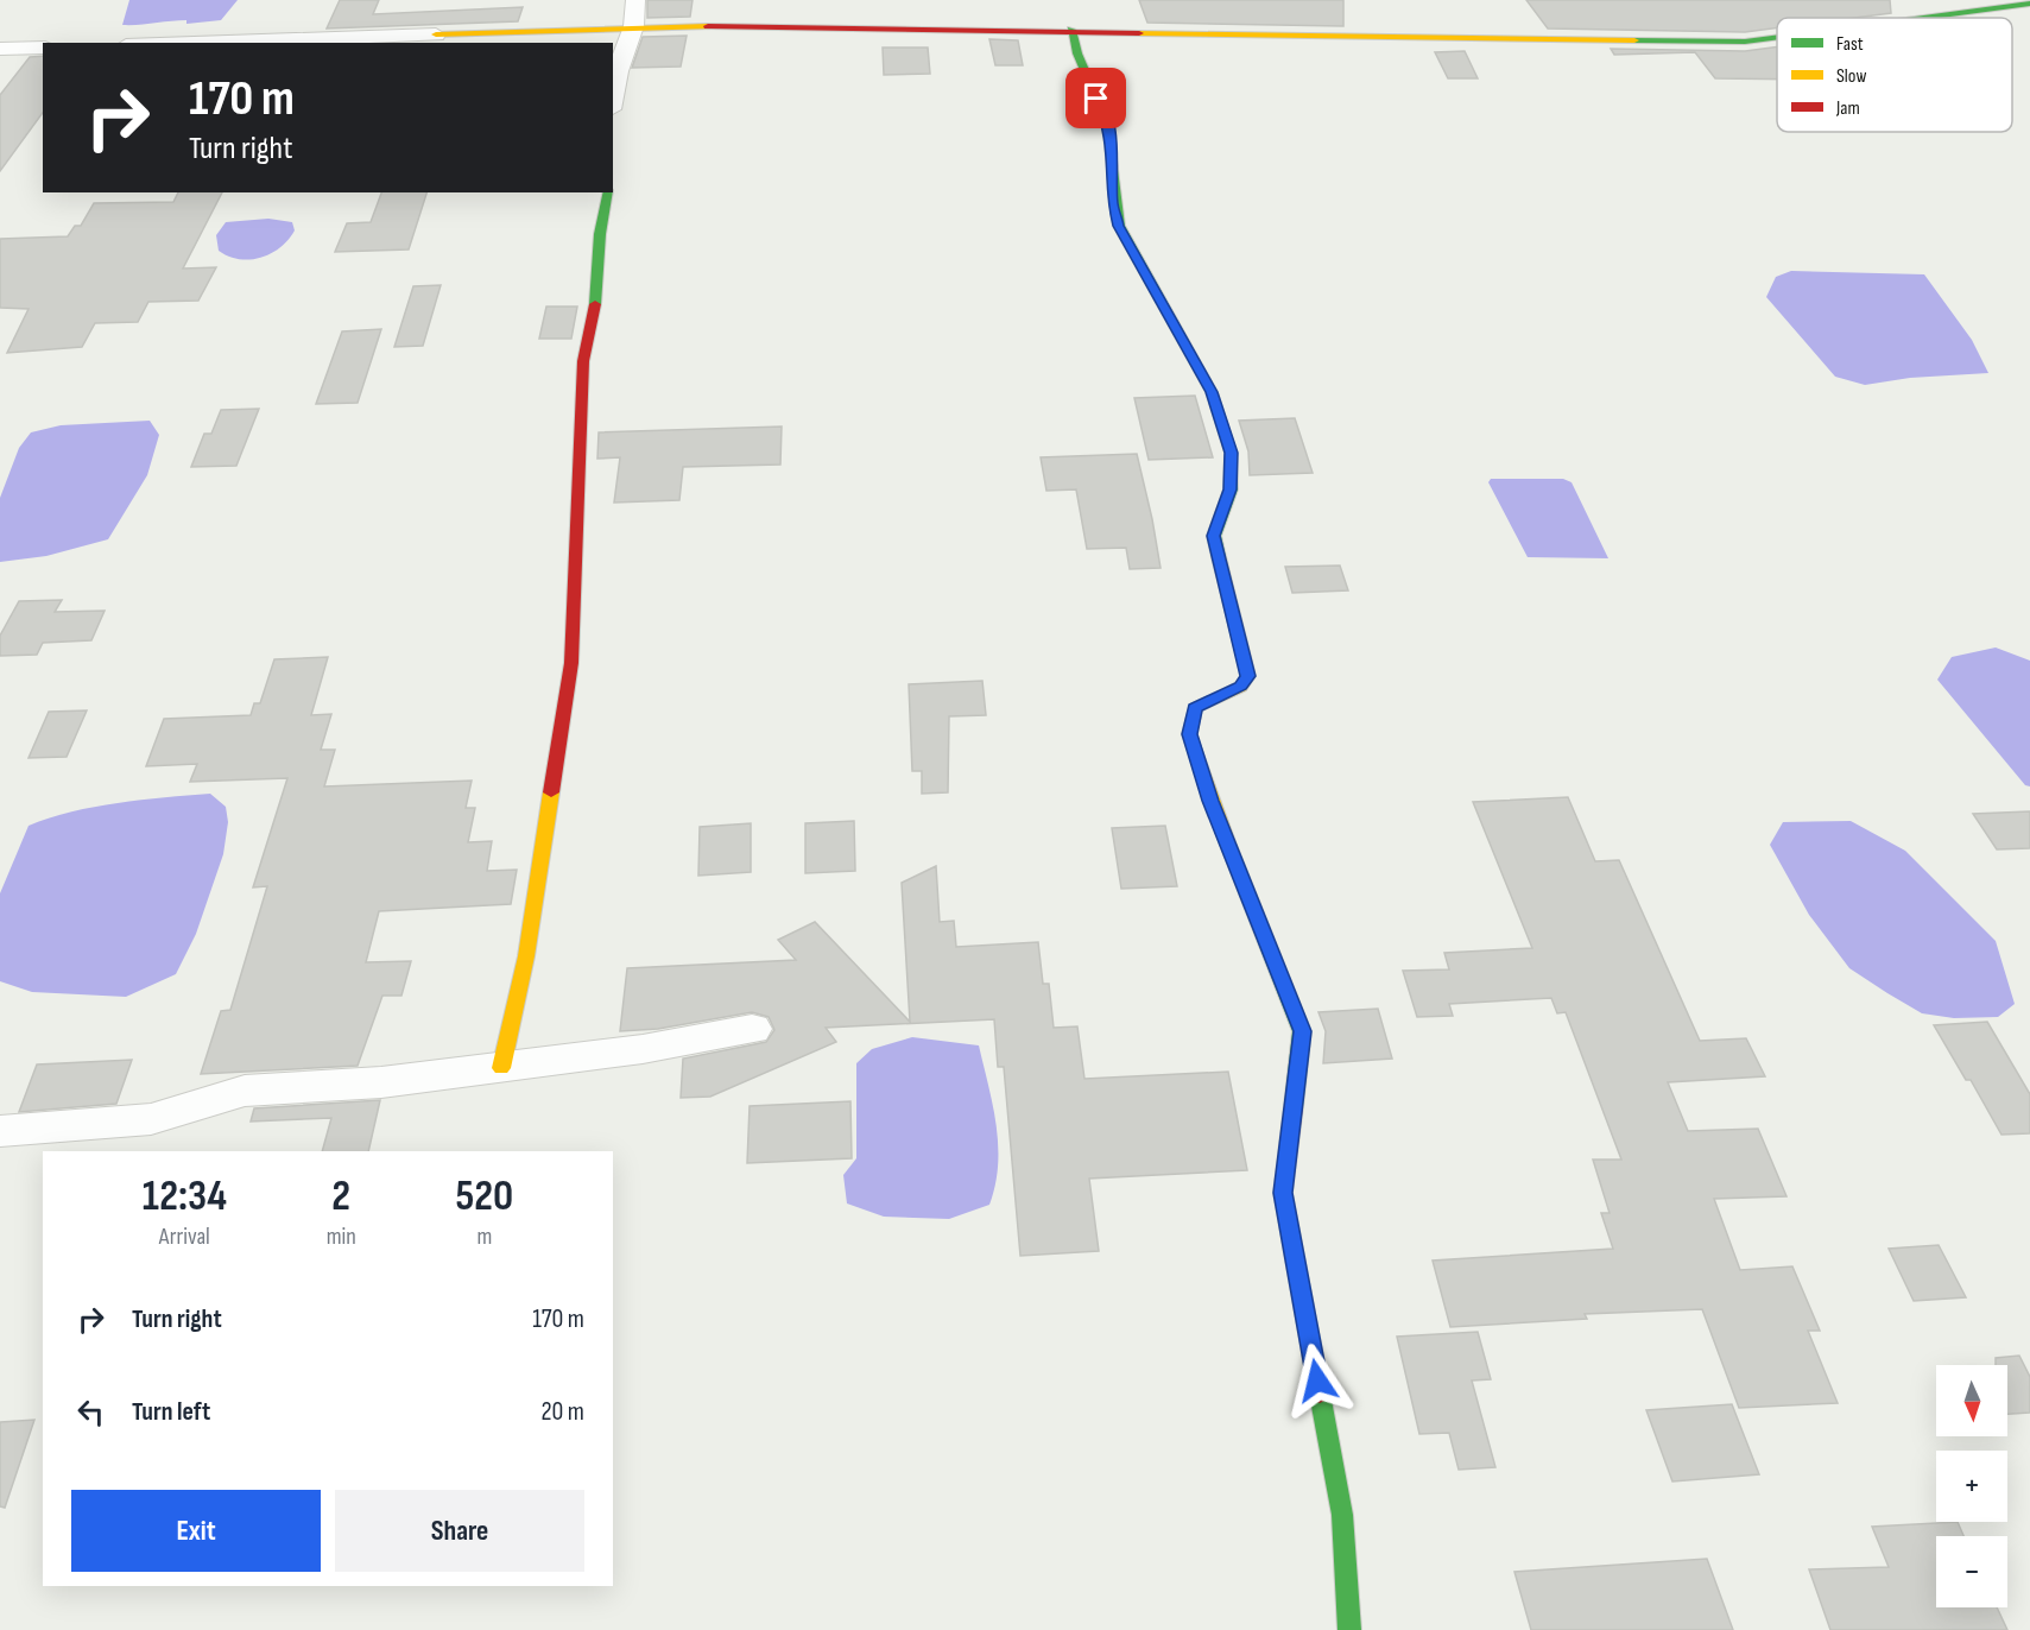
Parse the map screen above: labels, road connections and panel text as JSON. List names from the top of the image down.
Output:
{
  "legend": ["Fast", "Slow", "Jam"],
  "north": "bottom",
  "page": {
    "turn": ["170 m", "Turn right"],
    "eta": [
      "12:34",
      "Arrival",
      "2",
      "min",
      "520",
      "m"
    ],
    "list": [
      {
        "name": "Turn right",
        "value": "170 m"
      },
      {
        "name": "Turn left",
        "value": "20 m"
      }
    ],
    "map_buttons": ["+", "−"],
    "buttons": ["Exit", "Share"]
  }
}
